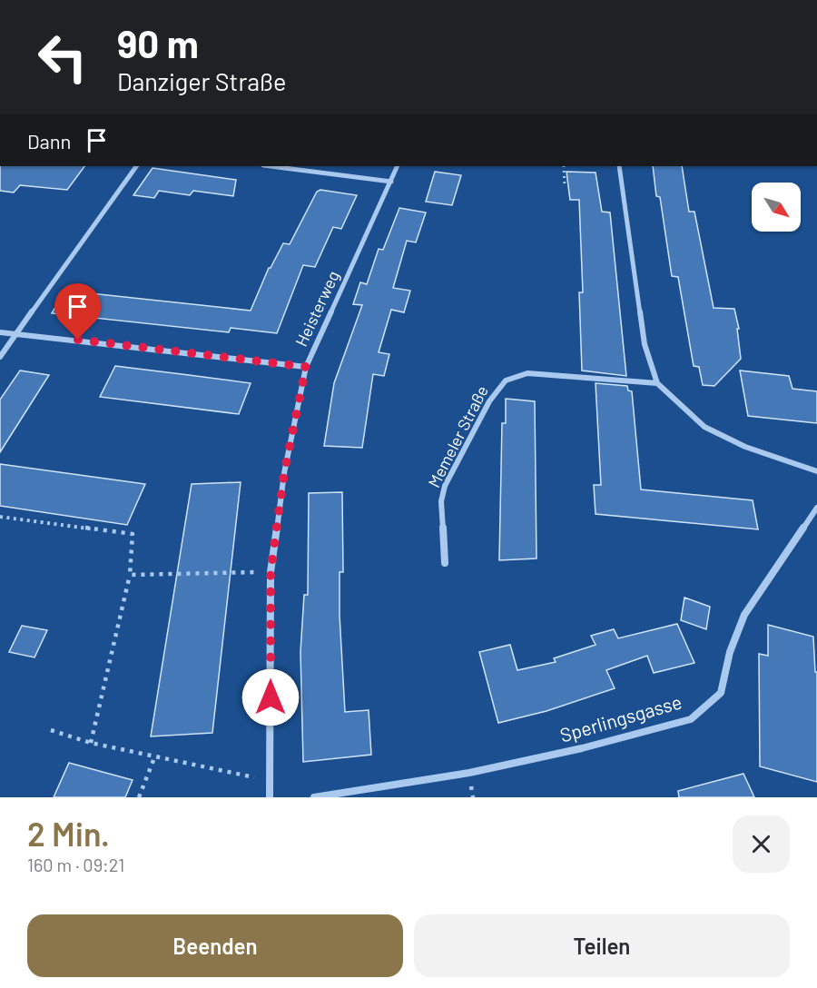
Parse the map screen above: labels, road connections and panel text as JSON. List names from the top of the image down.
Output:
{
  "streets": {
    "street": ["Heisterweg", "Memeler Straße", "Sperlingsgasse"]
  },
  "north": "bottom right",
  "page": {
    "turn": ["90 m", "Danziger Straße"],
    "then": "Dann",
    "heading": ["2 Min.", "160 m · 09:21"],
    "buttons": ["Beenden", "Teilen"]
  }
}
